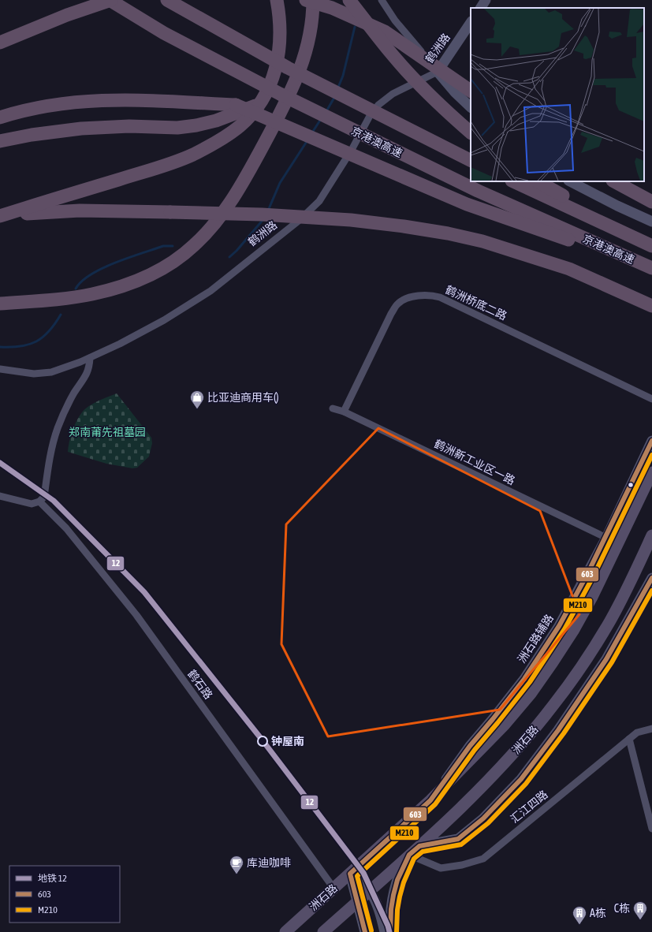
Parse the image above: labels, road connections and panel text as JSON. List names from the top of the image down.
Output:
{
  "streets": {
    "highway": ["京港澳高速"],
    "main road": ["鹤洲路", "洲石路辅路", "洲石路"],
    "street": [
      "鹤洲桥底二路",
      "鹤洲新工业区一路",
      "鹤石路",
      "汇江四路"
    ]
  },
  "crossings": [
    ["鹤洲桥底二路", "鹤洲新工业区一路"],
    ["鹤洲新工业区一路", "洲石路辅路"],
    ["洲石路辅路", "洲石路"],
    ["鹤石路", "洲石路"],
    ["洲石路", "汇江四路"]
  ],
  "parks": ["郑南莆先祖墓园"],
  "places": {
    "shop": ["比亚迪商用车()"],
    "other": ["钟屋南"],
    "cafe": ["库迪咖啡"],
    "building": ["C栋", "A栋"]
  },
  "lines": ["transit line 603", "transit line M210", "metro line 12"],
  "legend": ["地铁 12", "603", "M210"]
}
